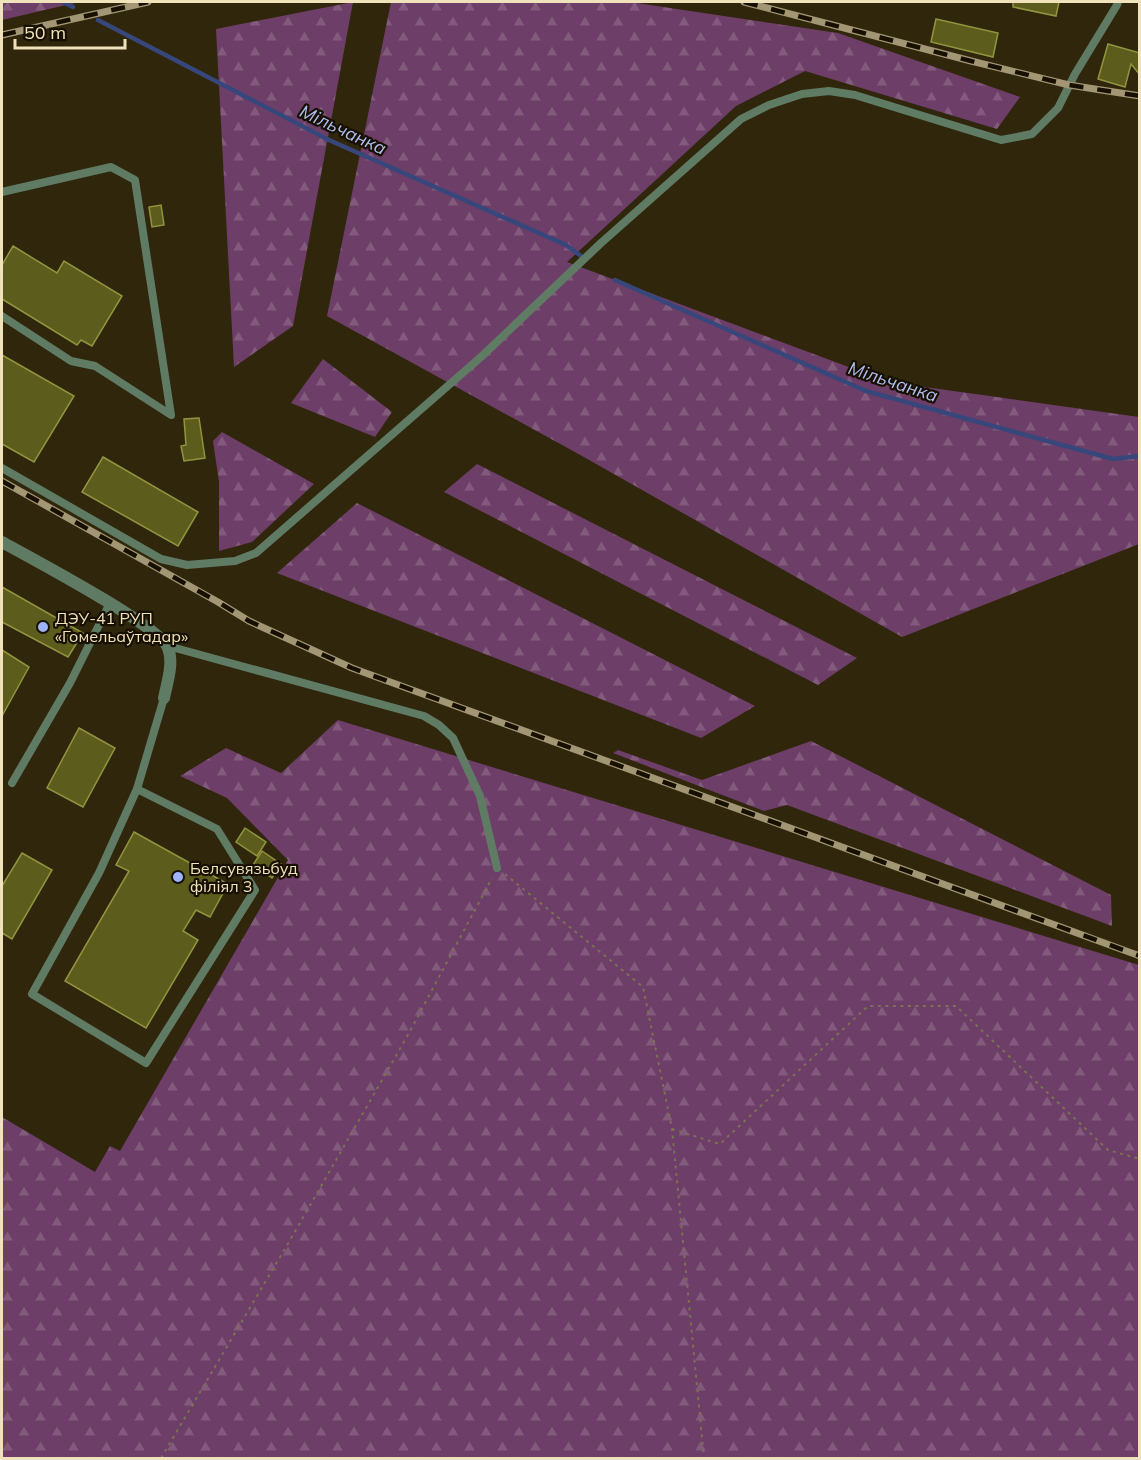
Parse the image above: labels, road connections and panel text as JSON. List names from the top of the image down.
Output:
{
  "water": ["Мільчанка"],
  "places": ["ДЭУ-41 РУП «Гомельаўтадар»", "Белсувязьбуд філіял 3"],
  "scale_bar": "50 m"
}
